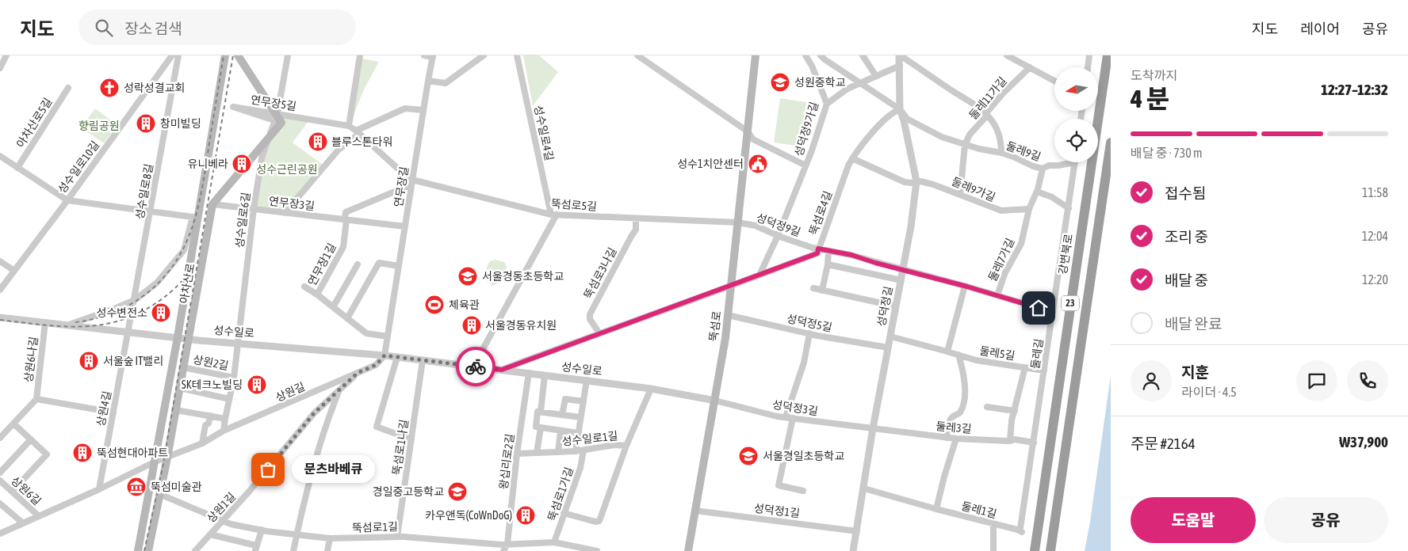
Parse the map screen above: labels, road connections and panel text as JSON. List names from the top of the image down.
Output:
{
  "streets": {
    "highway": ["강변북로", "23"],
    "main road": ["아차산로", "뚝섬로"],
    "street": [
      "둘레11가길",
      "연무장5길",
      "아차산로5길",
      "성덕정9가길",
      "성수일로4길",
      "둘레9길",
      "성수일로10길",
      "연무장길",
      "둘레9가길",
      "성수일로8길",
      "연무장3길",
      "뚝섬로5길",
      "뚝섬로4길",
      "성수일로6길",
      "성덕정9길",
      "둘레7가길",
      "연무장1길",
      "뚝섬로3나길",
      "성덕정길",
      "성덕정5길",
      "성수일로",
      "둘레5길",
      "둘레길",
      "상원6나길",
      "상원2길",
      "상원길",
      "성덕정3길",
      "상원4길",
      "둘레3길",
      "성수일로1길",
      "뚝섬로1나길",
      "왕십리로2길",
      "상원6길",
      "뚝섬로1가길",
      "상원1길",
      "둘레1길",
      "성덕정1길",
      "뚝섬로1길"
    ]
  },
  "crossings": [
    ["둘레11가길", "둘레9길"],
    ["연무장5길", "연무장길"],
    ["연무장5길", "뚝섬로5길"],
    ["연무장5길", "성수일로6길"],
    ["성덕정9가길", "뚝섬로4길"],
    ["성덕정9가길", "성덕정9길"],
    ["성덕정9가길", "뚝섬로"],
    ["성수일로4길", "뚝섬로5길"],
    ["둘레9길", "뚝섬로4길"],
    ["둘레9길", "성덕정길"],
    ["둘레9길", "둘레길"],
    ["연무장길", "연무장3길"],
    ["연무장길", "뚝섬로5길"],
    ["연무장길", "연무장1길"],
    ["연무장길", "성수일로"],
    ["연무장길", "상원길"],
    ["둘레9가길", "뚝섬로4길"],
    ["둘레9가길", "둘레7가길"],
    ["둘레9가길", "성덕정길"],
    ["성수일로8길", "아차산로"],
    ["성수일로8길", "성수일로"],
    ["성수일로8길", "상원4길"],
    ["연무장3길", "성수일로6길"],
    ["연무장3길", "연무장1길"],
    ["연무장3길", "아차산로"],
    ["뚝섬로5길", "성덕정9길"],
    ["뚝섬로5길", "뚝섬로"],
    ["뚝섬로4길", "성덕정9길"],
    ["뚝섬로4길", "뚝섬로3나길"],
    ["뚝섬로4길", "성덕정길"],
    ["뚝섬로4길", "뚝섬로"],
    ["뚝섬로4길", "성수일로"],
    ["성수일로6길", "성수일로"],
    ["성수일로6길", "상원2길"],
    ["성덕정9길", "둘레7가길"],
    ["성덕정9길", "성덕정길"],
    ["성덕정9길", "뚝섬로"],
    ["성덕정9길", "둘레길"],
    ["아차산로", "성수일로"],
    ["아차산로", "상원2길"],
    ["아차산로", "상원길"],
    ["아차산로", "뚝섬로1길"],
    ["성덕정길", "성덕정5길"],
    ["성덕정길", "둘레5길"],
    ["성덕정길", "성덕정3길"],
    ["성덕정길", "둘레3길"],
    ["성덕정길", "둘레1길"],
    ["성덕정길", "성덕정1길"],
    ["성덕정5길", "뚝섬로"],
    ["뚝섬로", "성수일로"],
    ["뚝섬로", "성덕정3길"],
    ["뚝섬로", "성덕정1길"],
    ["성수일로", "상원6나길"],
    ["성수일로", "상원2길"],
    ["성수일로", "상원길"],
    ["성수일로", "성덕정3길"],
    ["성수일로", "상원4길"],
    ["성수일로", "성수일로1길"],
    ["성수일로", "뚝섬로1나길"],
    ["성수일로", "왕십리로2길"],
    ["둘레5길", "둘레길"],
    ["둘레길", "둘레3길"],
    ["둘레길", "둘레1길"],
    ["상원6나길", "상원4길"],
    ["상원2길", "상원길"],
    ["상원길", "상원4길"],
    ["상원길", "상원6길"],
    ["상원길", "상원1길"],
    ["성덕정3길", "둘레3길"],
    ["성수일로1길", "왕십리로2길"],
    ["성수일로1길", "뚝섬로1가길"],
    ["뚝섬로1나길", "뚝섬로1길"],
    ["왕십리로2길", "뚝섬로1길"],
    ["뚝섬로1가길", "뚝섬로1길"],
    ["상원1길", "뚝섬로1길"]
  ],
  "parks": ["향림공원", "성수근린공원"],
  "places": {
    "school or university": [
      "성원중학교",
      "서울경동초등학교",
      "서울경일초등학교",
      "경일중고등학교"
    ],
    "church": ["성락성결교회"],
    "building": [
      "창미빌딩",
      "블루스톤타워",
      "유니베라",
      "성수변전소",
      "서울경동유치원",
      "서울숲 IT밸리",
      "SK테크노빌딩",
      "뚝섬현대아파트",
      "카우앤독(CoWnDoG)"
    ],
    "public building": ["성수1치안센터"],
    "sports": ["체육관"],
    "other": ["문츠바베큐"],
    "museum": ["뚝섬미술관"]
  },
  "north": "left",
  "page": {
    "header": "지도",
    "search": "장소 검색",
    "nav": ["지도", "레이어", "공유"],
    "heading": ["4 분", "도착까지", "12:27–12:32"],
    "panel": [
      "지훈",
      "라이더 · 4.5",
      "주문 #2164",
      "₩37,900"
    ],
    "bar": "배달 중 · 730 m",
    "list": [
      ["접수됨", "11:58"],
      ["조리 중", "12:04"],
      ["배달 중", "12:20"],
      "배달 완료"
    ],
    "bubble": "문츠바베큐",
    "buttons": ["도움말", "공유"]
  }
}
